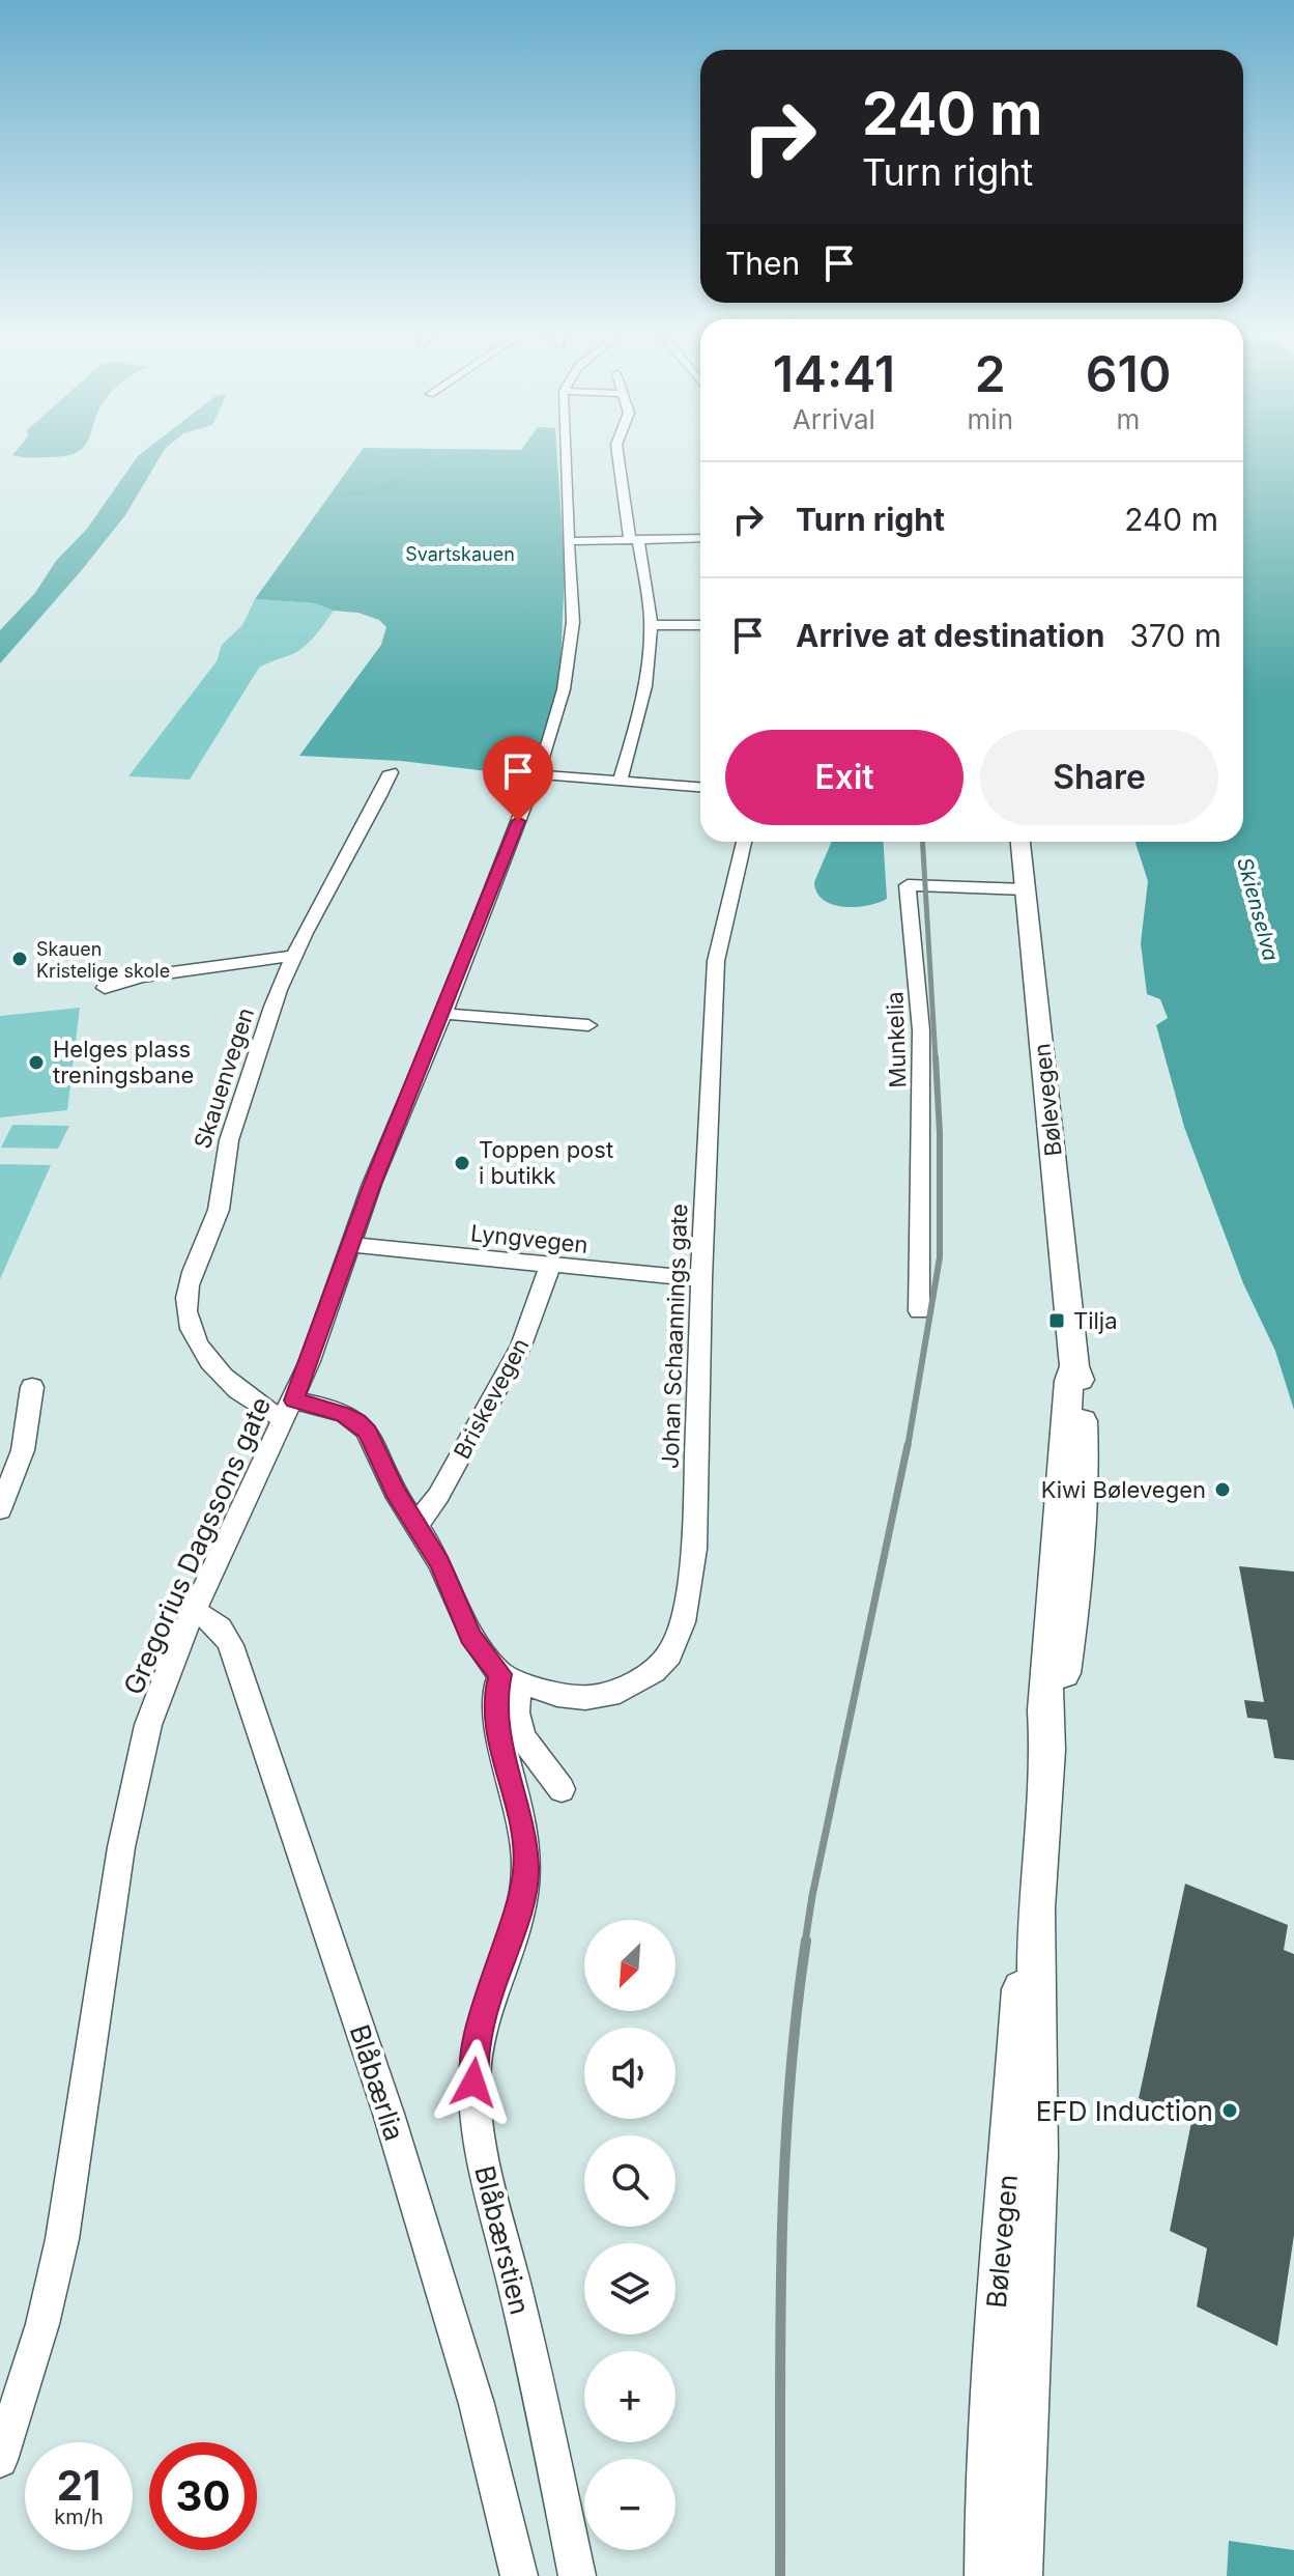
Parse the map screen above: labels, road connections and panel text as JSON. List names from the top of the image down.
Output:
{
  "streets": {
    "main road": ["Bølevegen"],
    "street": [
      "Munkelia",
      "Skauenvegen",
      "Lyngvegen",
      "Johan Schaannings gate",
      "Briskevegen",
      "Gregorius Dagssons gate",
      "Blåbærlia",
      "Blåbærstien"
    ]
  },
  "crossings": [
    ["Munkelia", "Bølevegen"],
    ["Skauenvegen", "Gregorius Dagssons gate"],
    ["Lyngvegen", "Johan Schaannings gate"],
    ["Lyngvegen", "Briskevegen"],
    ["Lyngvegen", "Gregorius Dagssons gate"],
    ["Johan Schaannings gate", "Blåbærstien"],
    ["Gregorius Dagssons gate", "Blåbærlia"]
  ],
  "water": ["Skienselva"],
  "parks": ["Svartskauen"],
  "places": {
    "other": [
      "Skauen Kristelige skole",
      "Helges plass treningsbane",
      "Toppen post i butikk",
      "Kiwi Bølevegen",
      "EFD Induction"
    ],
    "transit": ["Tilja"]
  },
  "north": "bottom left",
  "page": {
    "turn": ["240 m", "Turn right"],
    "then": "Then",
    "eta": [
      "14:41",
      "Arrival",
      "2",
      "min",
      "610",
      "m"
    ],
    "list": [
      {
        "name": "Turn right",
        "value": "240 m"
      },
      {
        "name": "Arrive at destination",
        "value": "370 m"
      }
    ],
    "buttons": ["Exit", "Share"],
    "map_buttons": ["+", "−"],
    "speed": "21 km/h",
    "limit": "30"
  }
}
